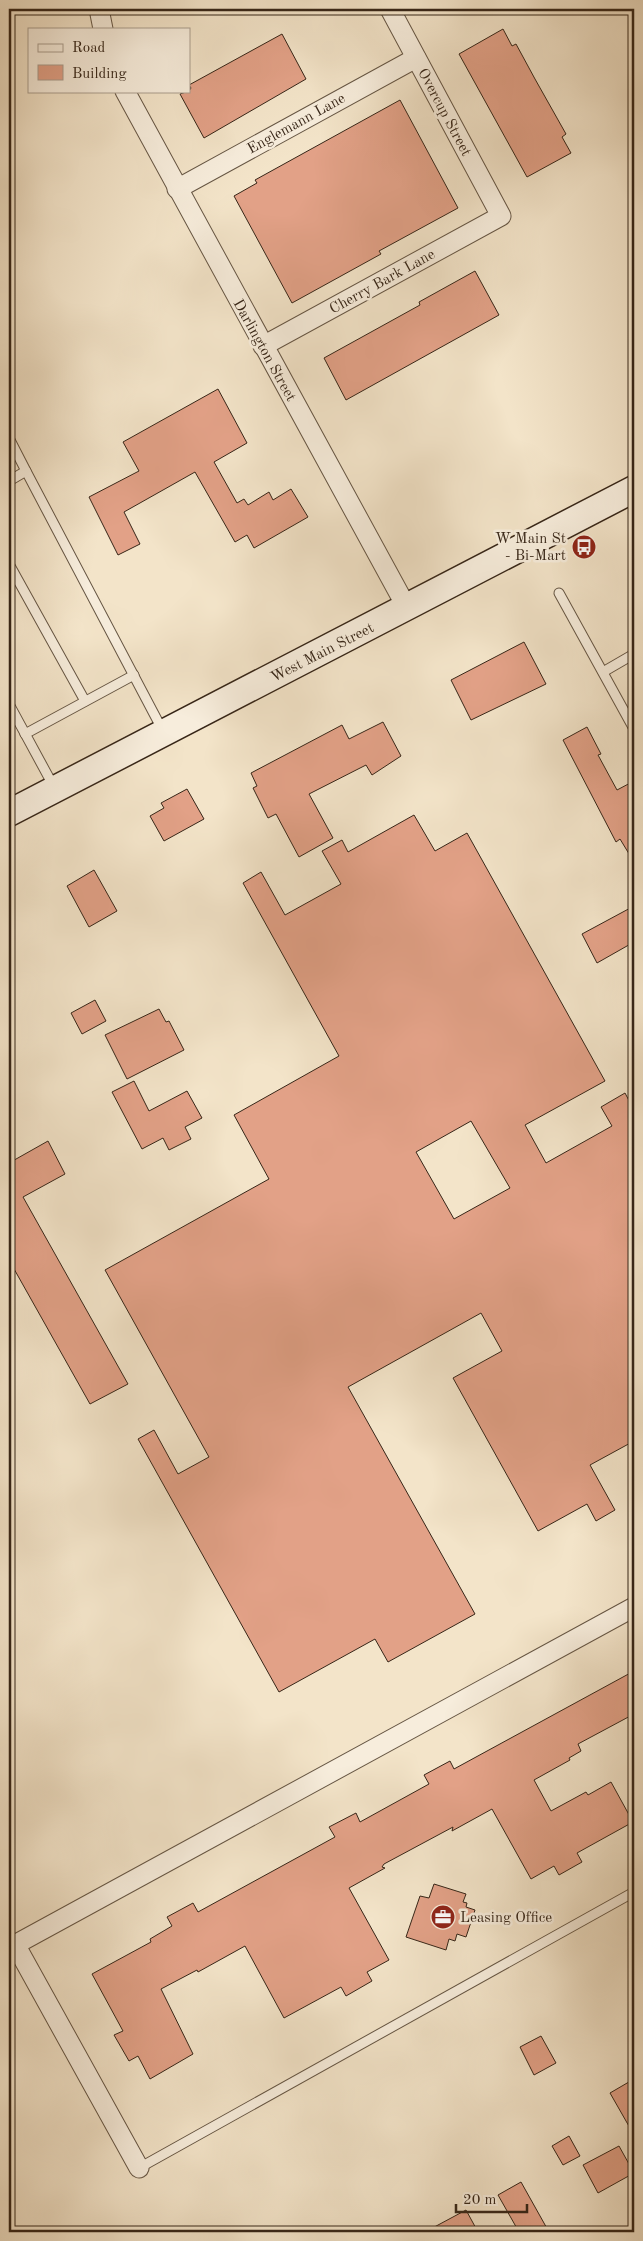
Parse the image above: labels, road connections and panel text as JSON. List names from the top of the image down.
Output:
{
  "streets": {
    "main road": ["West Main Street"],
    "street": [
      "Overcup Street",
      "Englemann Lane",
      "Cherry Bark Lane",
      "Darlington Street"
    ]
  },
  "crossings": [
    ["Overcup Street", "Englemann Lane"],
    ["Overcup Street", "Cherry Bark Lane"],
    ["Englemann Lane", "Darlington Street"],
    ["Cherry Bark Lane", "Darlington Street"],
    ["Darlington Street", "West Main Street"]
  ],
  "places": {
    "bus stop": ["W Main St - Bi-Mart"],
    "office": ["Leasing Office"]
  },
  "legend": ["Road", "Building"],
  "scale_bar": "20 m"
}
